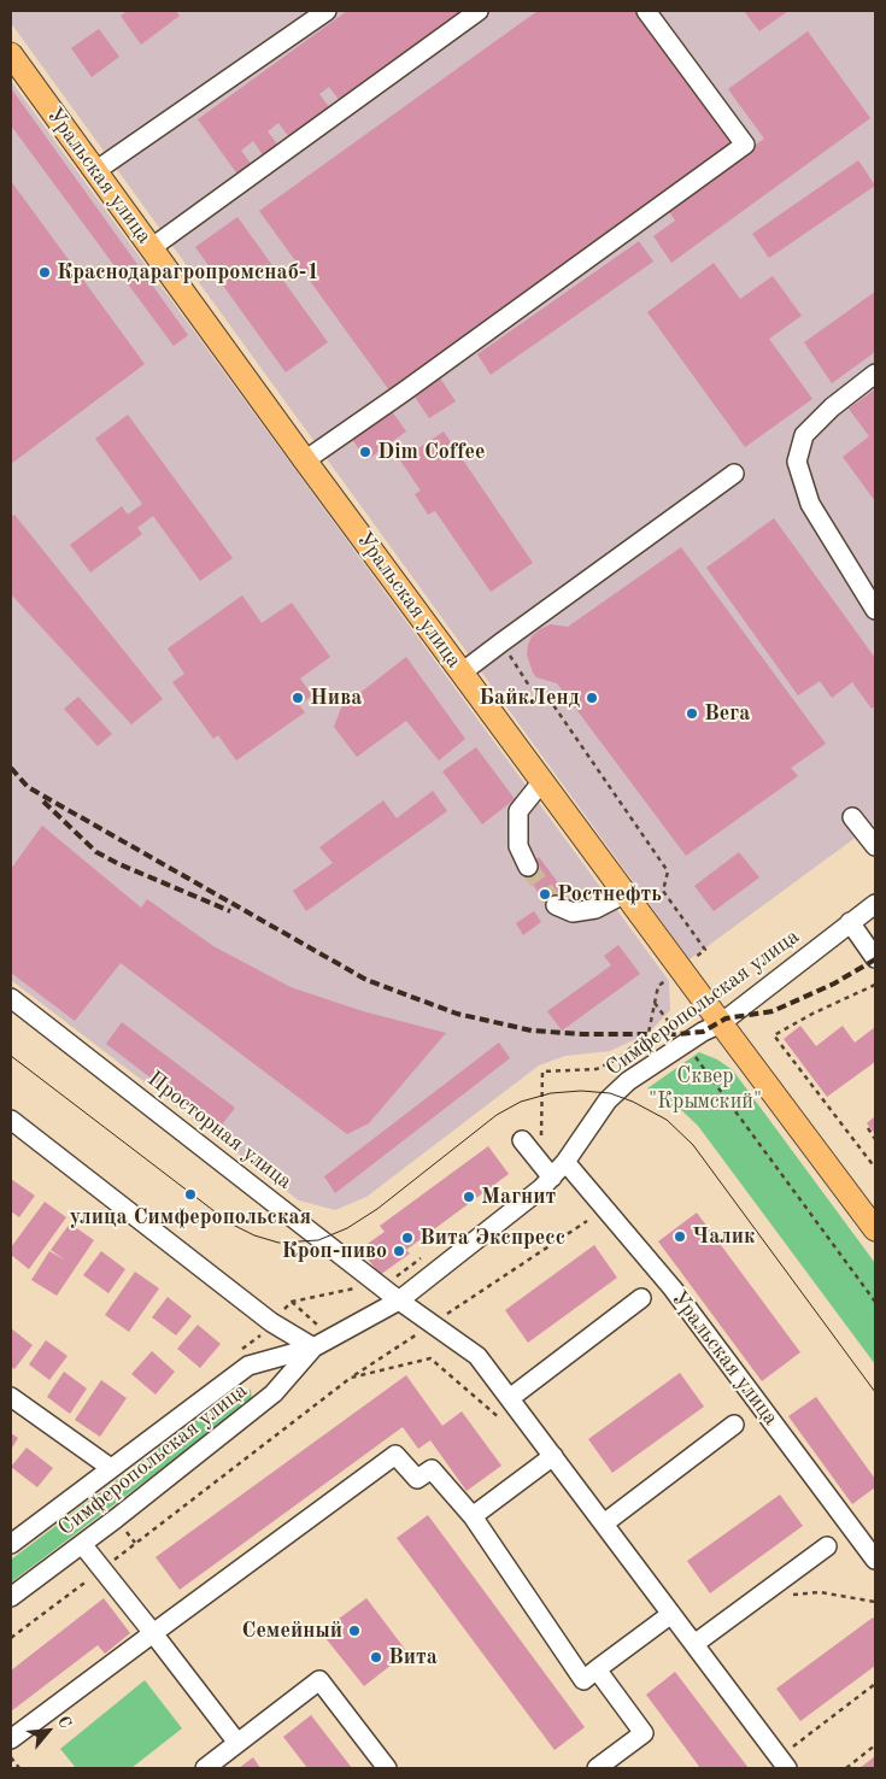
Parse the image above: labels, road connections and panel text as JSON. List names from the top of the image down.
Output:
{
  "streets": {
    "main road": ["Уральская улица"],
    "street": ["Симферопольская улица", "Просторная улица"]
  },
  "crossings": [
    ["Уральская улица", "Симферопольская улица"],
    ["Симферопольская улица", "Просторная улица"]
  ],
  "parks": ["Сквер \"Крымский\""],
  "places": [
    "Краснодарагропромснаб-1",
    "Dim Coffee",
    "Нива",
    "БайкЛенд",
    "Вега",
    "Ростнефть",
    "улица Симферопольская",
    "Магнит",
    "Чалик",
    "Вита Экспресс",
    "Кроп-пиво",
    "Семейный",
    "Вита"
  ],
  "north": "top right"
}
